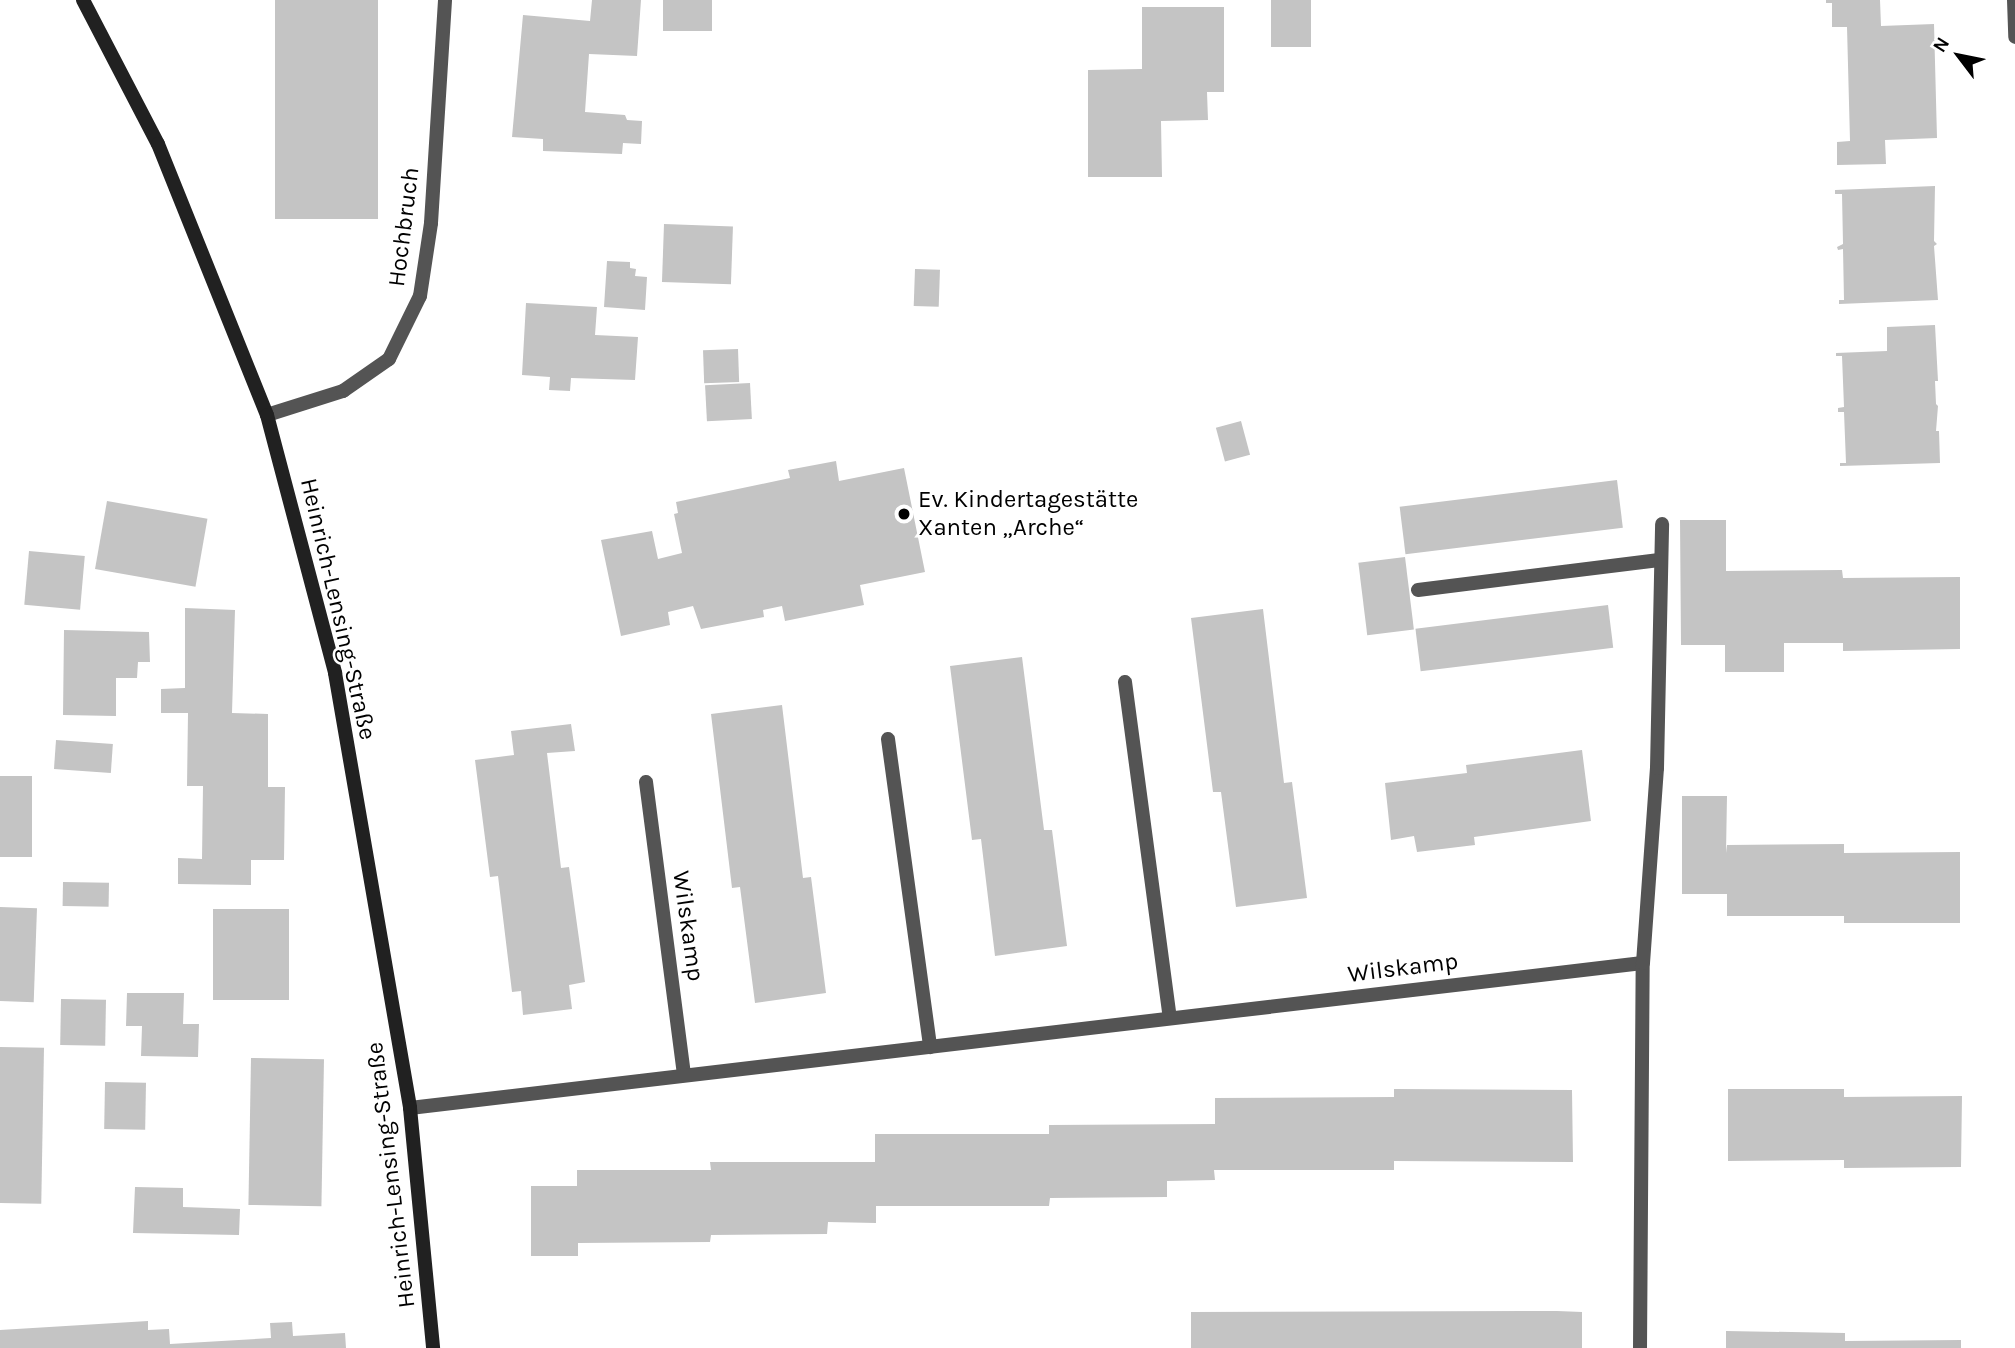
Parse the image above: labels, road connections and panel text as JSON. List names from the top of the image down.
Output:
{
  "streets": {
    "street": ["Hochbruch", "Heinrich-Lensing-Straße", "Wilskamp"]
  },
  "crossings": [
    ["Hochbruch", "Heinrich-Lensing-Straße"],
    ["Heinrich-Lensing-Straße", "Wilskamp"]
  ],
  "places": ["Ev. Kindertagestätte Xanten „Arche“"],
  "north": "top left"
}
